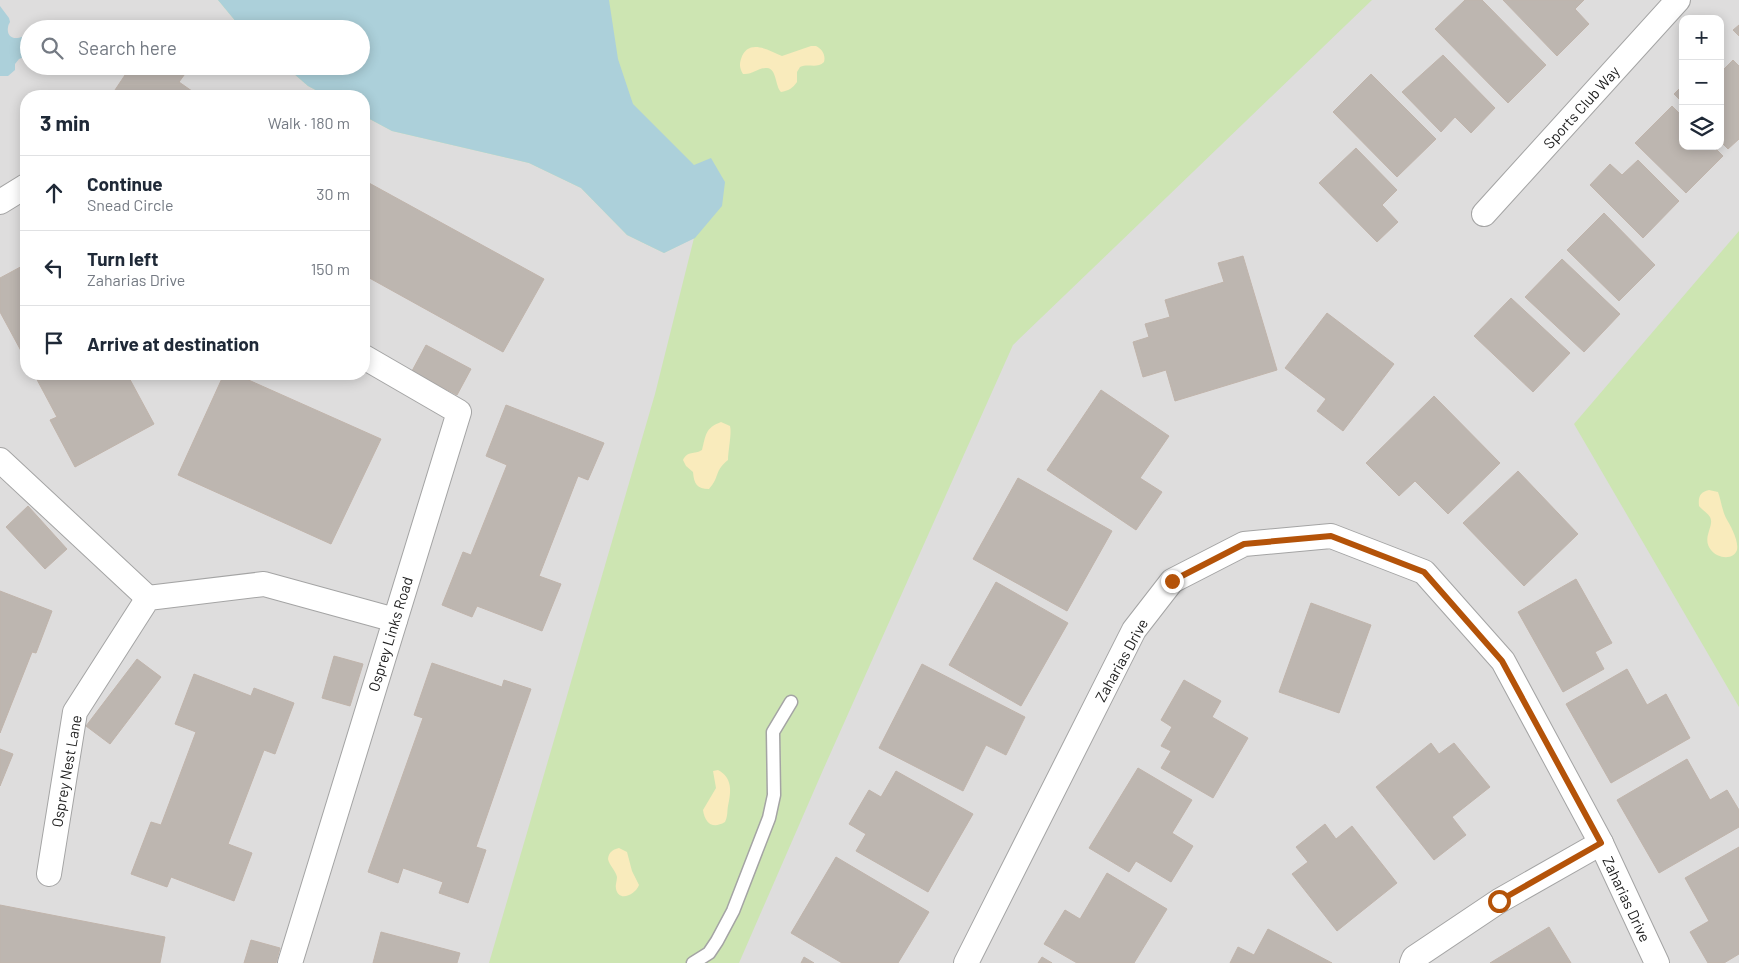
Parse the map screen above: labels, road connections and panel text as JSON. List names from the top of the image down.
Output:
{
  "streets": {
    "street": [
      "Sports Club Way",
      "Osprey Links Road",
      "Zaharias Drive",
      "Osprey Nest Lane"
    ]
  },
  "page": {
    "map_buttons": ["+", "−"],
    "search": "Search here",
    "heading": ["3 min", "Walk · 180 m"],
    "list": [
      ["Continue", "Snead Circle", "30 m"],
      ["Turn left", "Zaharias Drive", "150 m"],
      "Arrive at destination"
    ]
  }
}
